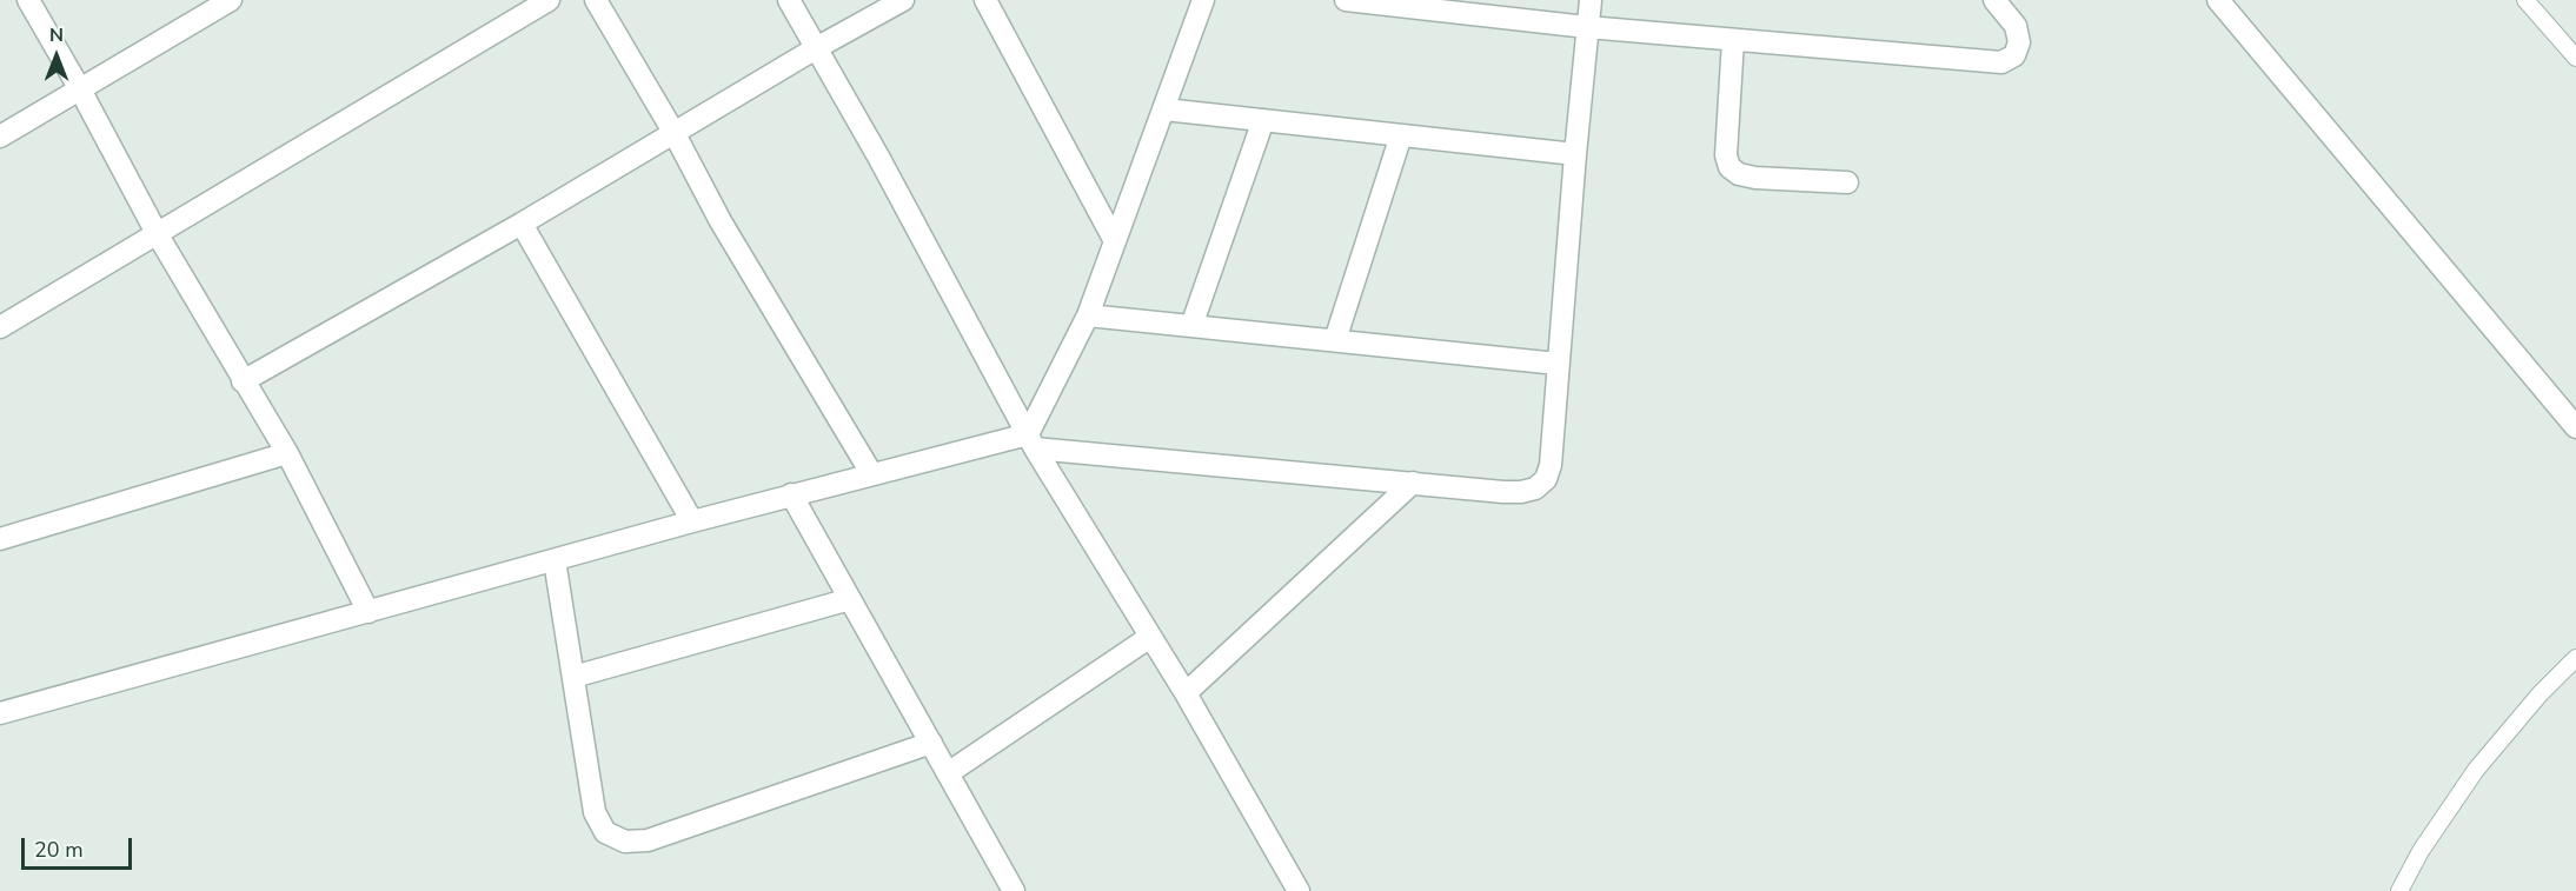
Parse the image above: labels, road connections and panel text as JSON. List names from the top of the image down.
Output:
{
  "scale_bar": "20 m",
  "north": "top"
}
